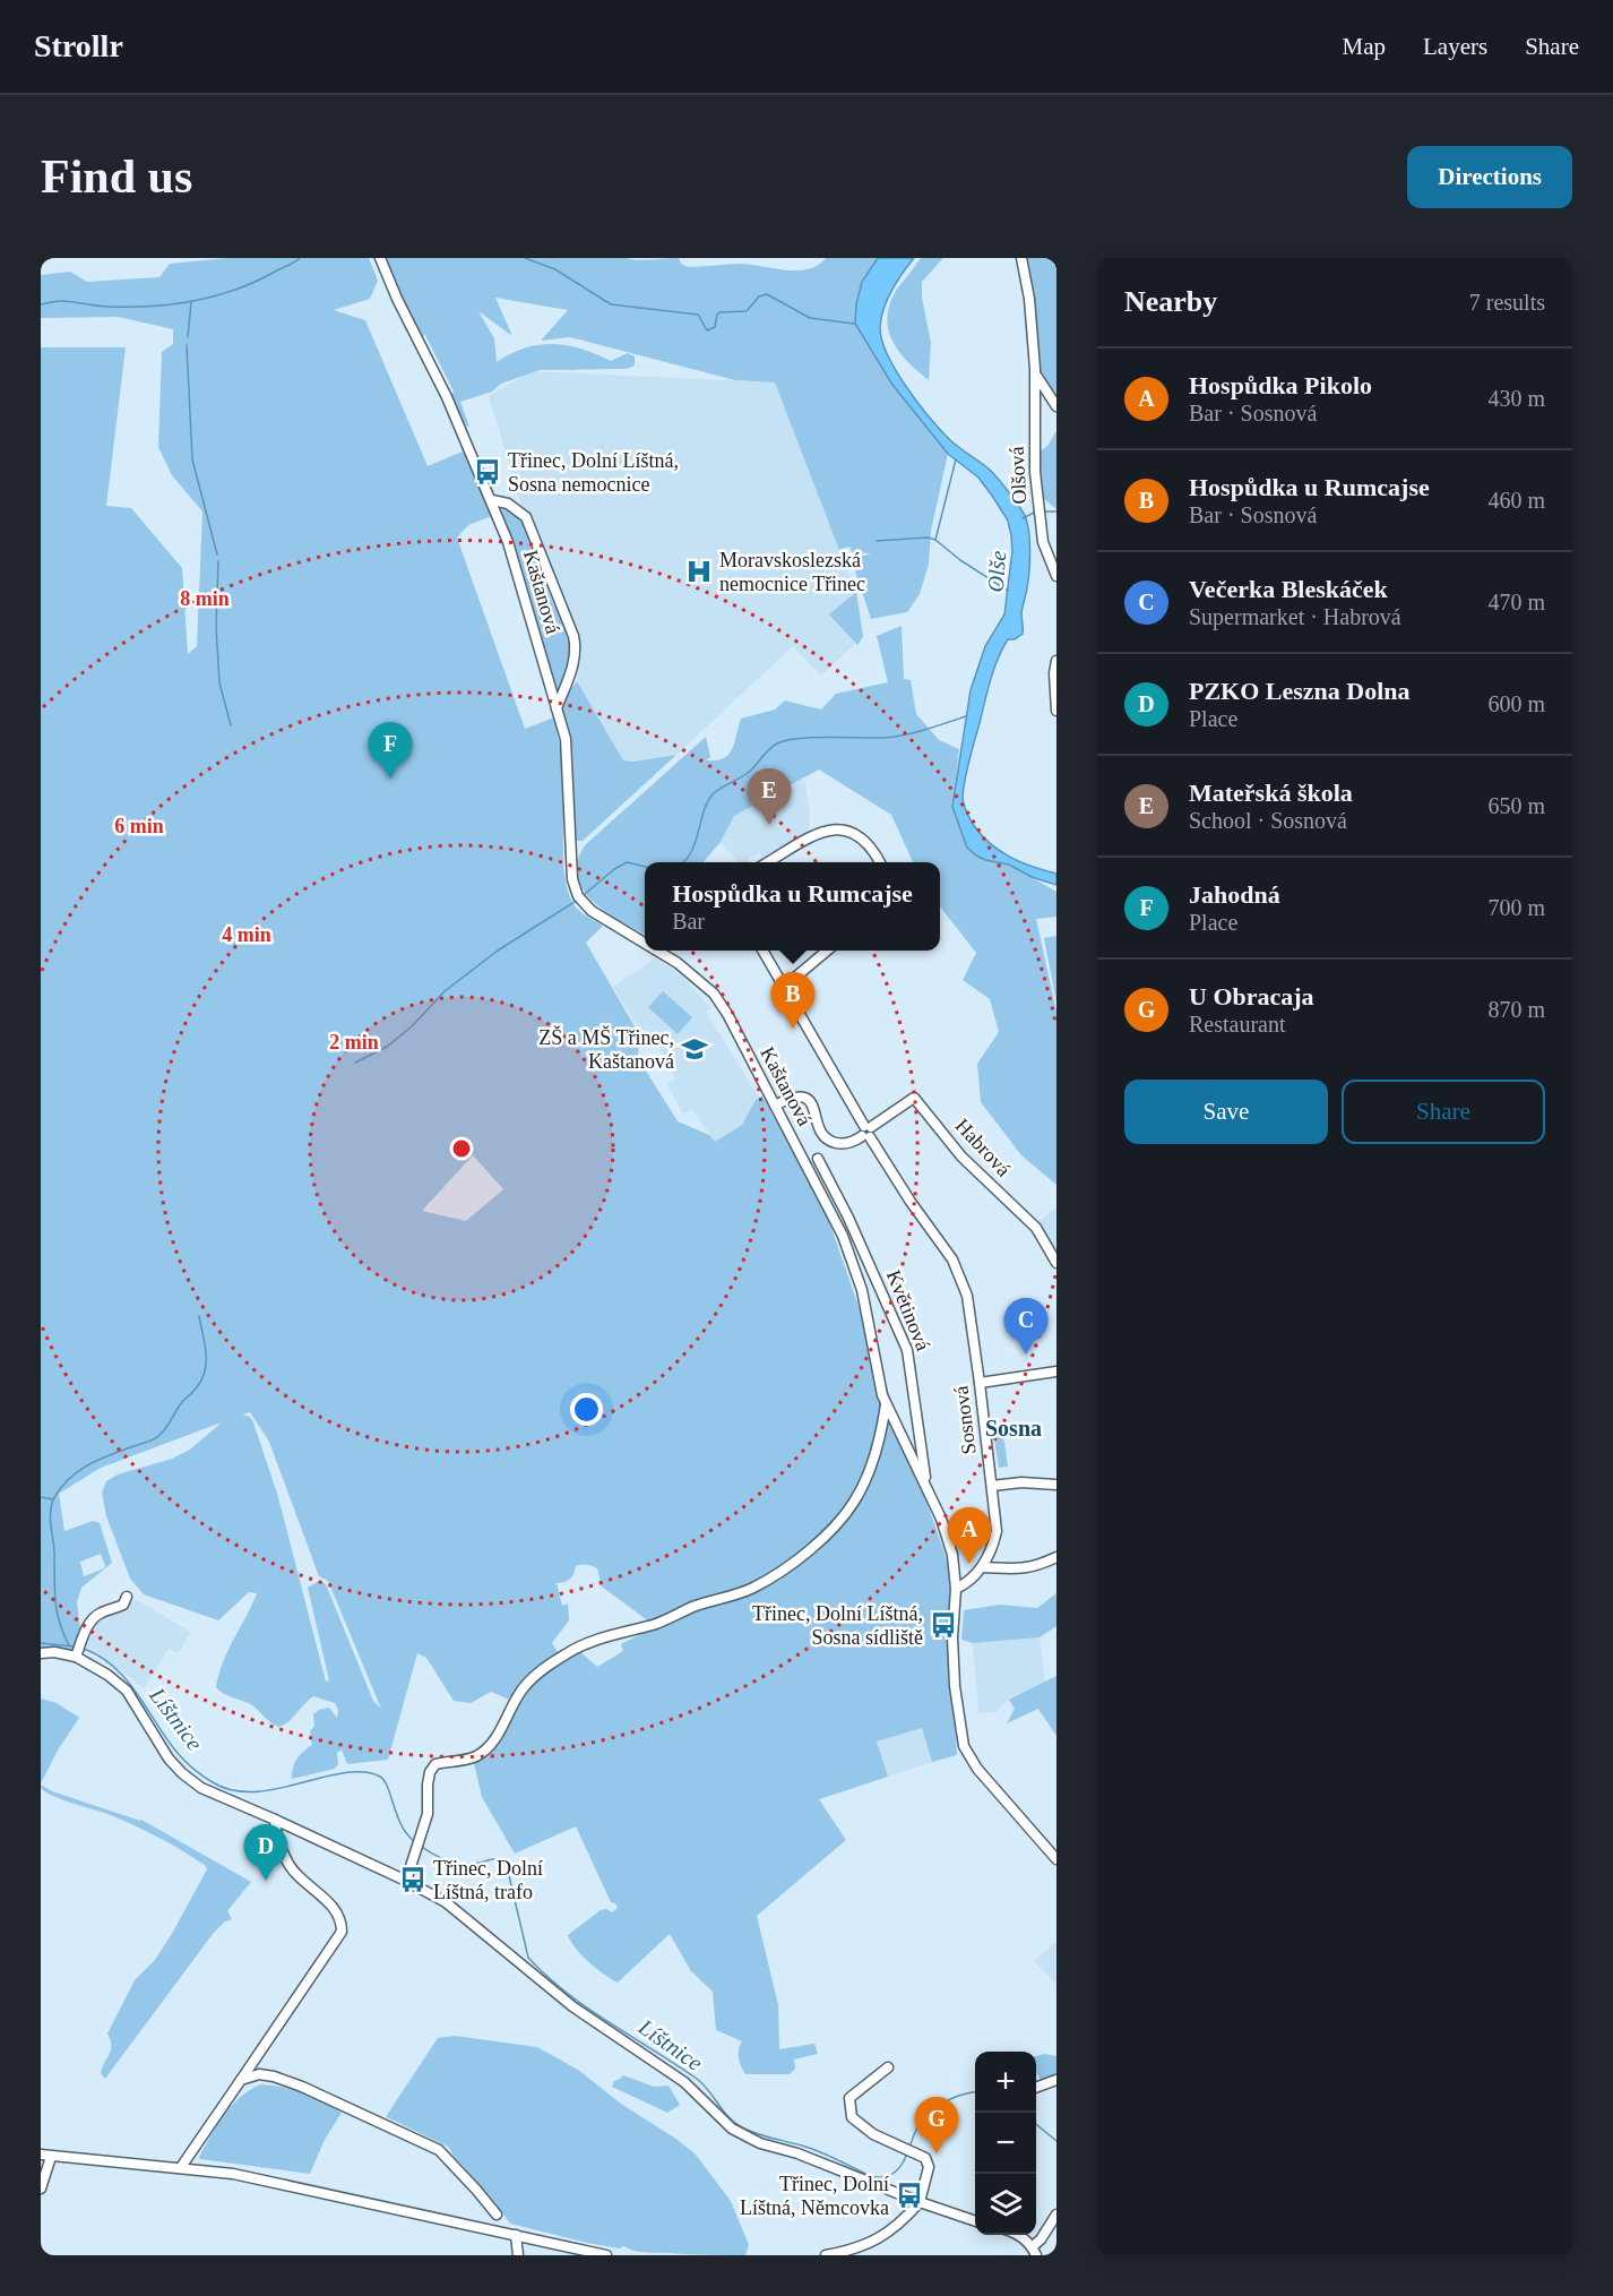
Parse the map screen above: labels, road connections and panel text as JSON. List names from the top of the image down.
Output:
{
  "streets": {
    "street": [
      "Olšová",
      "Kaštanová",
      "Habrová",
      "Květinová",
      "Sosnová"
    ]
  },
  "crossings": [
    ["Kaštanová", "Květinová"],
    ["Kaštanová", "Sosnová"],
    ["Habrová", "Sosnová"]
  ],
  "districts": ["Sosna"],
  "water": ["Olše", "Líštnice"],
  "places": {
    "bus stop": [
      "Třinec, Dolní Líštná, Sosna nemocnice",
      "Třinec, Dolní Líštná, Sosna sídliště",
      "Třinec, Dolní Líštná, trafo",
      "Třinec, Dolní Líštná, Němcovka"
    ],
    "hospital": ["Moravskoslezská nemocnice Třinec"],
    "school or university": ["ZŠ a MŠ Třinec, Kaštanová"]
  },
  "page": {
    "header": "Strollr",
    "nav": ["Map", "Layers", "Share"],
    "buttons": [
      "Directions",
      ["Save", "Share"]
    ],
    "title": "Find us",
    "heading": ["Nearby", "7 results"],
    "list": [
      {
        "mark": "A",
        "name": "Hospůdka Pikolo",
        "note": "Bar · Sosnová",
        "value": "430 m"
      },
      {
        "mark": "B",
        "name": "Hospůdka u Rumcajse",
        "note": "Bar · Sosnová",
        "value": "460 m"
      },
      {
        "mark": "C",
        "name": "Večerka Bleskáček",
        "note": "Supermarket · Habrová",
        "value": "470 m"
      },
      {
        "mark": "D",
        "name": "PZKO Leszna Dolna",
        "note": "Place",
        "value": "600 m"
      },
      {
        "mark": "E",
        "name": "Mateřská škola",
        "note": "School · Sosnová",
        "value": "650 m"
      },
      {
        "mark": "F",
        "name": "Jahodná",
        "note": "Place",
        "value": "700 m"
      },
      {
        "mark": "G",
        "name": "U Obracaja",
        "note": "Restaurant",
        "value": "870 m"
      }
    ],
    "pins": [
      "F",
      "E",
      "B",
      "C",
      "A",
      "D",
      "G"
    ],
    "popup": ["Hospůdka u Rumcajse", "Bar"],
    "map_buttons": ["+", "−"]
  },
  "rings": [
    "8 min",
    "6 min",
    "4 min",
    "2 min"
  ]
}
